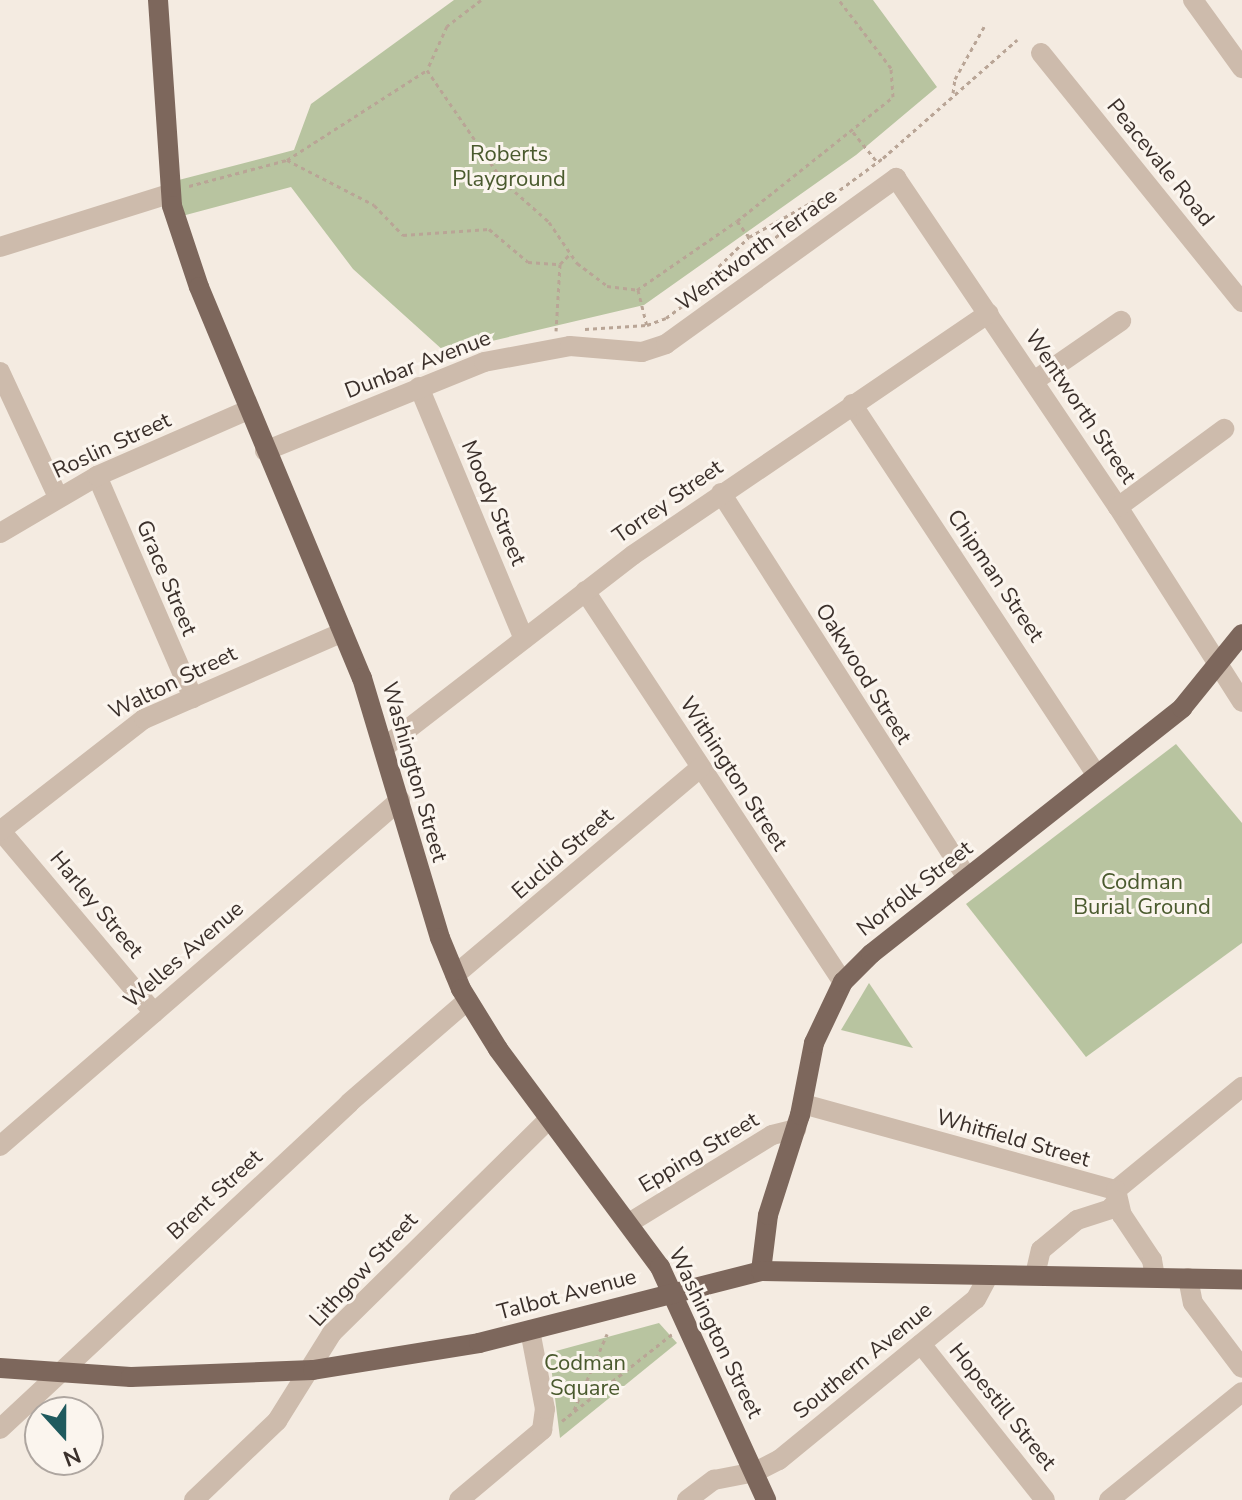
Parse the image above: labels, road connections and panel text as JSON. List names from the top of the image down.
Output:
{
  "streets": {
    "main road": ["Washington Street", "Norfolk Street", "Talbot Avenue"],
    "street": [
      "Peacevale Road",
      "Wentworth Terrace",
      "Dunbar Avenue",
      "Wentworth Street",
      "Roslin Street",
      "Torrey Street",
      "Moody Street",
      "Chipman Street",
      "Grace Street",
      "Oakwood Street",
      "Walton Street",
      "Withington Street",
      "Euclid Street",
      "Harley Street",
      "Welles Avenue",
      "Whitfield Street",
      "Epping Street",
      "Brent Street",
      "Lithgow Street",
      "Southern Avenue",
      "Hopestill Street"
    ]
  },
  "crossings": [
    ["Wentworth Terrace", "Dunbar Avenue"],
    ["Wentworth Terrace", "Wentworth Street"],
    ["Dunbar Avenue", "Moody Street"],
    ["Dunbar Avenue", "Washington Street"],
    ["Wentworth Street", "Torrey Street"],
    ["Wentworth Street", "Norfolk Street"],
    ["Roslin Street", "Grace Street"],
    ["Roslin Street", "Washington Street"],
    ["Torrey Street", "Moody Street"],
    ["Torrey Street", "Chipman Street"],
    ["Torrey Street", "Oakwood Street"],
    ["Torrey Street", "Washington Street"],
    ["Torrey Street", "Withington Street"],
    ["Chipman Street", "Norfolk Street"],
    ["Grace Street", "Walton Street"],
    ["Oakwood Street", "Norfolk Street"],
    ["Walton Street", "Washington Street"],
    ["Walton Street", "Harley Street"],
    ["Washington Street", "Euclid Street"],
    ["Washington Street", "Welles Avenue"],
    ["Washington Street", "Epping Street"],
    ["Washington Street", "Brent Street"],
    ["Washington Street", "Lithgow Street"],
    ["Washington Street", "Talbot Avenue"],
    ["Washington Street", "Southern Avenue"],
    ["Withington Street", "Euclid Street"],
    ["Withington Street", "Norfolk Street"],
    ["Norfolk Street", "Whitfield Street"],
    ["Norfolk Street", "Epping Street"],
    ["Norfolk Street", "Talbot Avenue"],
    ["Harley Street", "Welles Avenue"],
    ["Brent Street", "Talbot Avenue"],
    ["Lithgow Street", "Talbot Avenue"],
    ["Talbot Avenue", "Southern Avenue"],
    ["Southern Avenue", "Hopestill Street"]
  ],
  "parks": ["Roberts Playground", "Codman Burial Ground", "Codman Square"],
  "north": "bottom"
}
